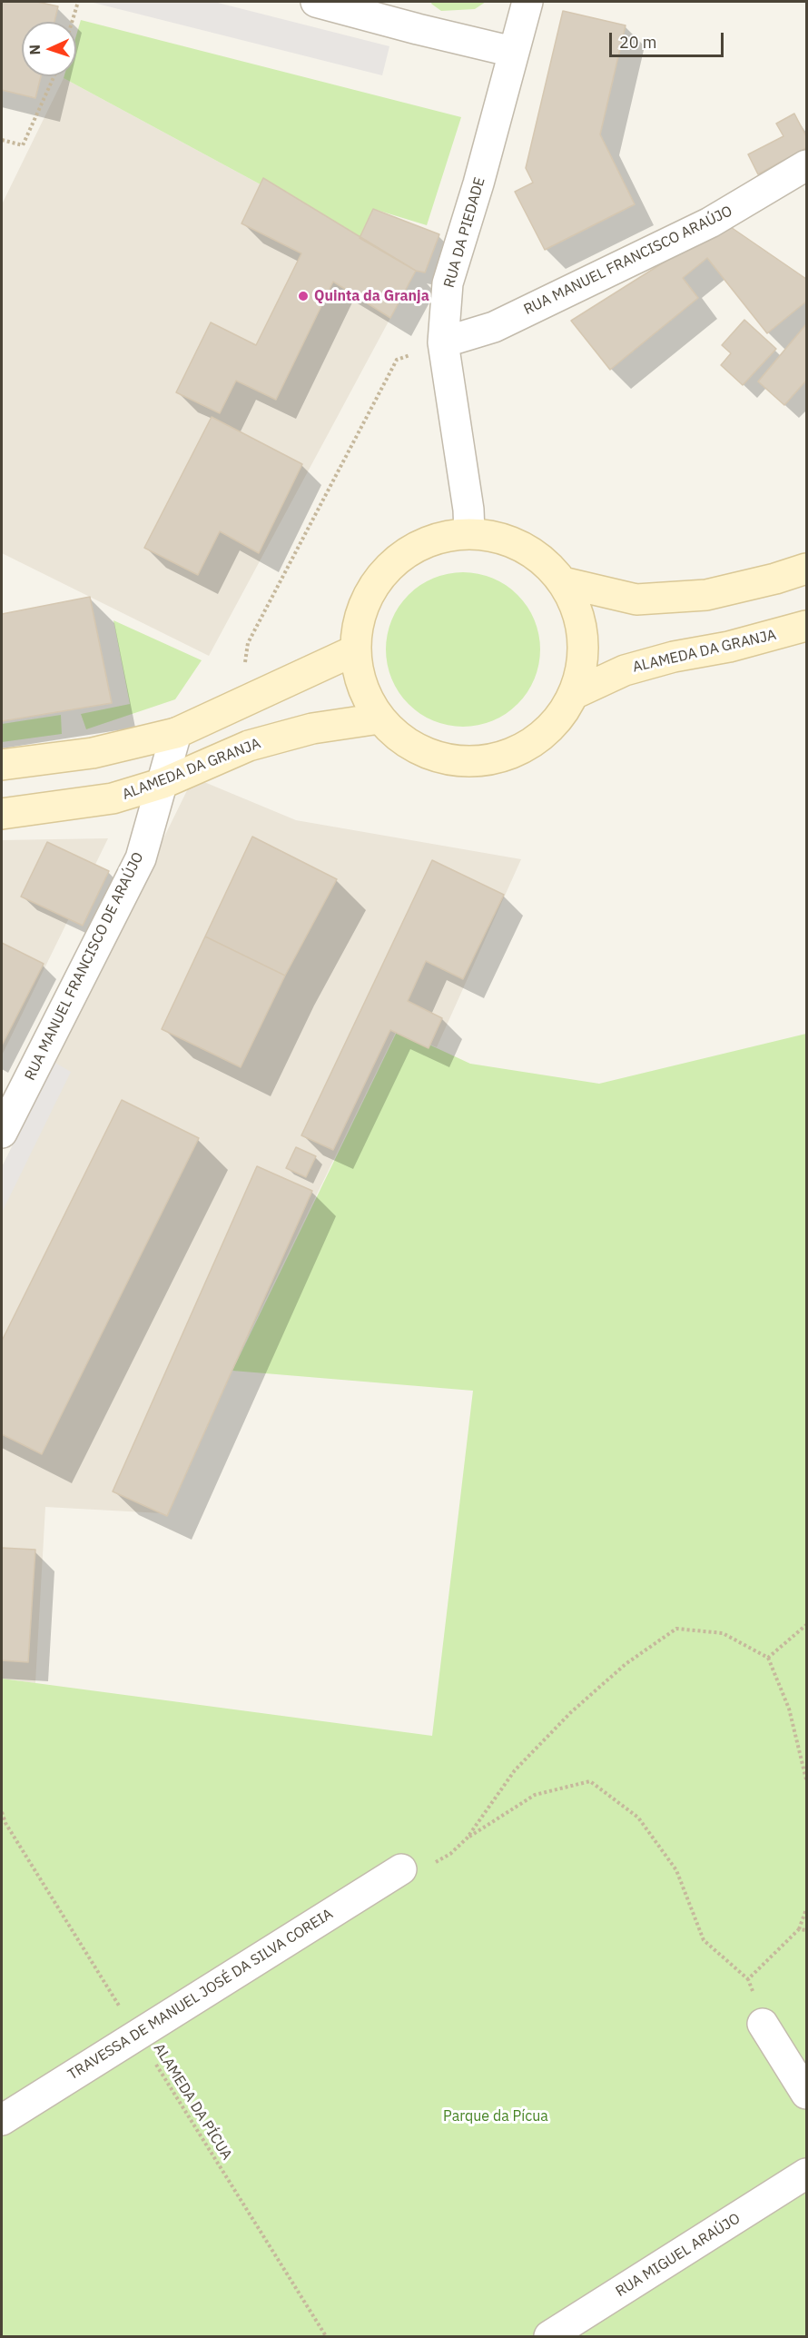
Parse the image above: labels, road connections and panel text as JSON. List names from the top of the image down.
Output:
{
  "streets": {
    "street": [
      "RUA DA PIEDADE",
      "RUA MANUEL FRANCISCO ARAÚJO",
      "ALAMEDA DA GRANJA",
      "RUA MANUEL FRANCISCO DE ARAÚJO",
      "TRAVESSA DE MANUEL JOSÉ DA SILVA COREIA",
      "RUA MIGUEL ARAÚJO"
    ],
    "path": ["ALAMEDA DA PÍCUA"]
  },
  "crossings": [
    ["RUA DA PIEDADE", "RUA MANUEL FRANCISCO ARAÚJO"],
    ["ALAMEDA DA GRANJA", "RUA MANUEL FRANCISCO DE ARAÚJO"],
    ["TRAVESSA DE MANUEL JOSÉ DA SILVA COREIA", "ALAMEDA DA PÍCUA"]
  ],
  "parks": ["Parque da Pícua"],
  "places": ["Quinta da Granja"],
  "scale_bar": "20 m",
  "north": "left"
}
